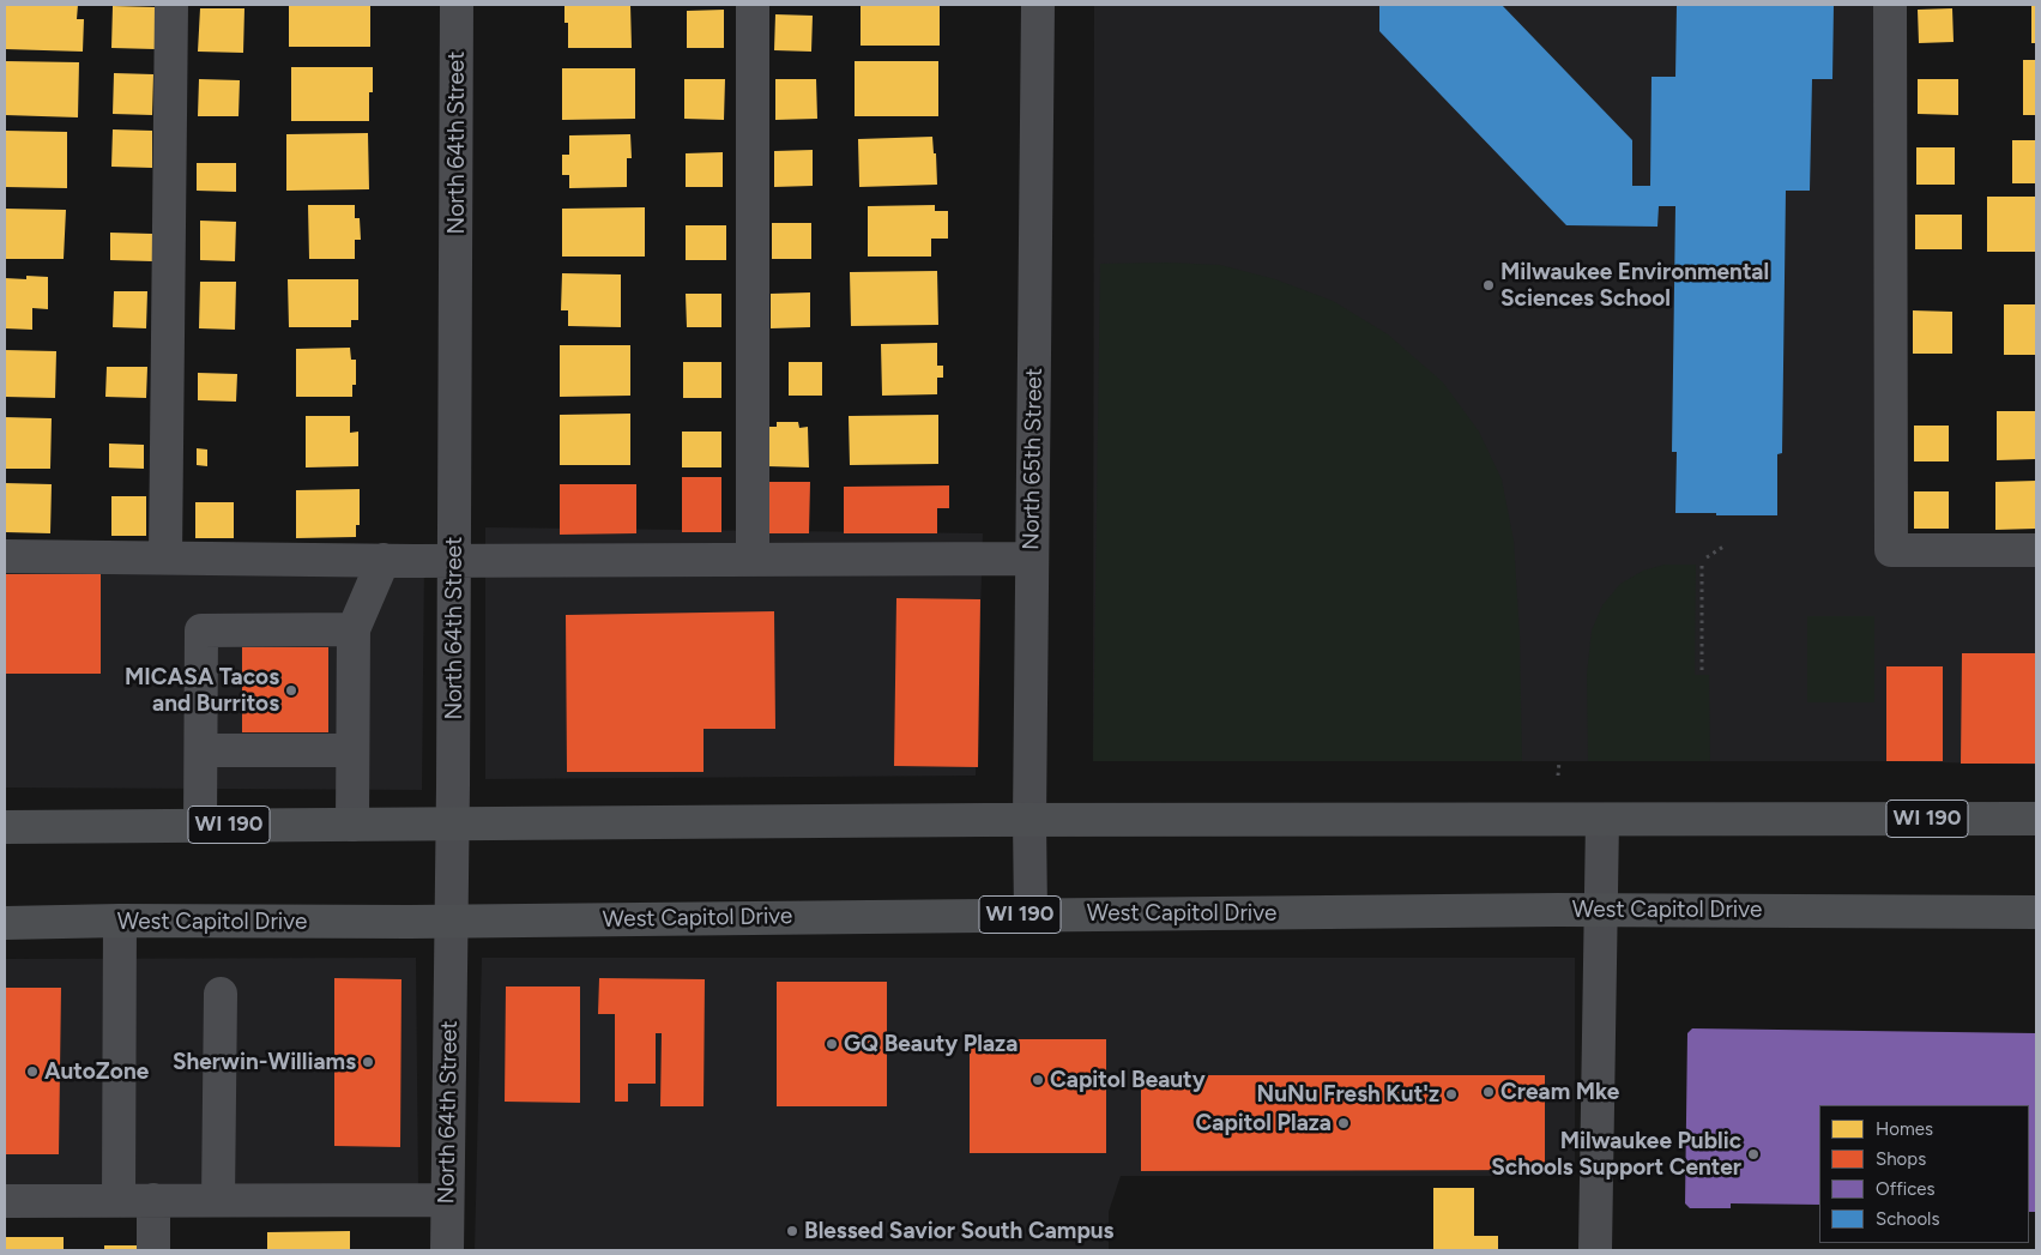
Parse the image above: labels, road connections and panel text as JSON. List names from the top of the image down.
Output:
{
  "streets": {
    "main road": ["WI 190", "West Capitol Drive"],
    "street": ["North 64th Street", "North 65th Street"]
  },
  "crossings": [
    ["North 64th Street", "WI 190"],
    ["North 64th Street", "West Capitol Drive"],
    ["North 65th Street", "WI 190"],
    ["North 65th Street", "West Capitol Drive"]
  ],
  "places": [
    "Milwaukee Environmental Sciences School",
    "MICASA Tacos and Burritos",
    "GQ Beauty Plaza",
    "Sherwin-Williams",
    "AutoZone",
    "Capitol Beauty",
    "Cream Mke",
    "NuNu Fresh Kut'z",
    "Capitol Plaza",
    "Milwaukee Public Schools Support Center",
    "Blessed Savior South Campus"
  ],
  "legend": [
    "Homes",
    "Shops",
    "Offices",
    "Schools"
  ]
}
